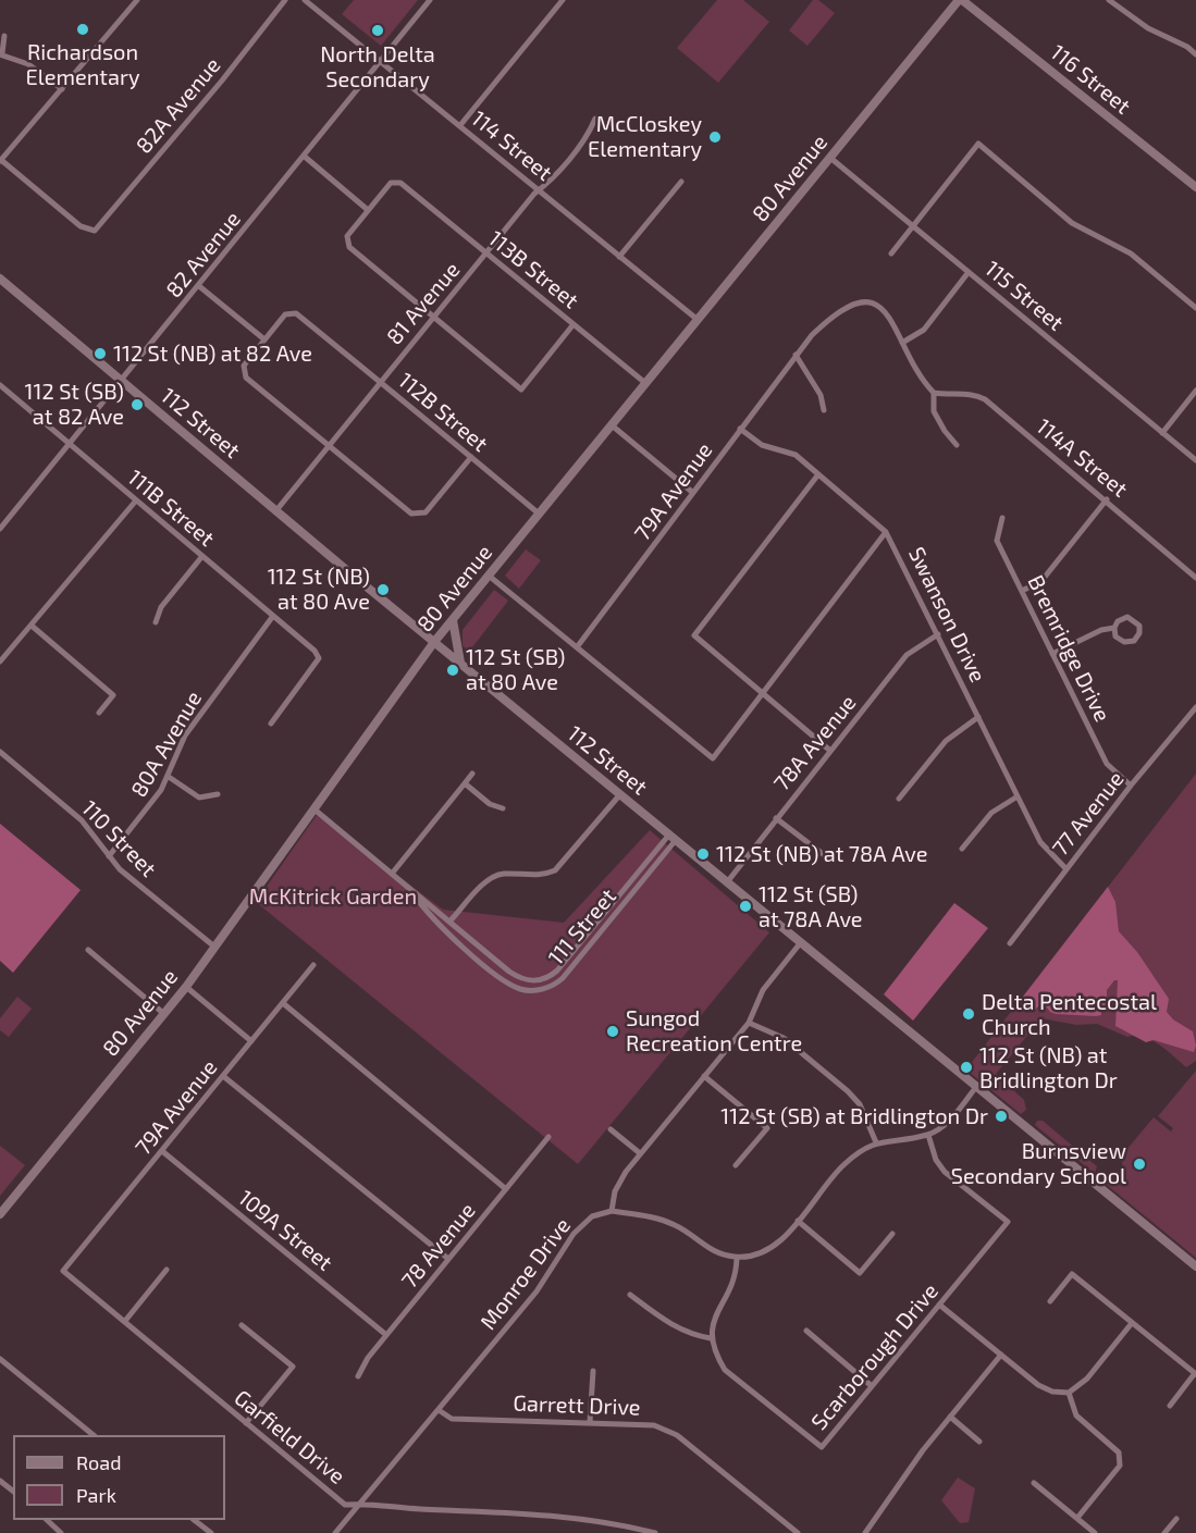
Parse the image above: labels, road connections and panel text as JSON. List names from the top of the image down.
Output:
{
  "streets": {
    "street": [
      "116 Street",
      "82A Avenue",
      "114 Street",
      "80 Avenue",
      "82 Avenue",
      "113B Street",
      "115 Street",
      "81 Avenue",
      "112B Street",
      "112 Street",
      "114A Street",
      "79A Avenue",
      "111B Street",
      "Swanson Drive",
      "Bremridge Drive",
      "78A Avenue",
      "80A Avenue",
      "77 Avenue",
      "110 Street",
      "111 Street",
      "109A Street",
      "78 Avenue",
      "Monroe Drive",
      "Scarborough Drive",
      "Garrett Drive",
      "Garfield Drive"
    ]
  },
  "crossings": [
    ["116 Street", "80 Avenue"],
    ["114 Street", "80 Avenue"],
    ["114 Street", "82 Avenue"],
    ["114 Street", "81 Avenue"],
    ["80 Avenue", "113B Street"],
    ["80 Avenue", "115 Street"],
    ["80 Avenue", "112B Street"],
    ["80 Avenue", "112 Street"],
    ["80 Avenue", "110 Street"],
    ["80 Avenue", "111 Street"],
    ["82 Avenue", "112 Street"],
    ["82 Avenue", "111B Street"],
    ["113B Street", "81 Avenue"],
    ["81 Avenue", "112B Street"],
    ["81 Avenue", "112 Street"],
    ["112 Street", "78A Avenue"],
    ["112 Street", "111 Street"],
    ["79A Avenue", "Swanson Drive"],
    ["79A Avenue", "109A Street"],
    ["79A Avenue", "Garfield Drive"],
    ["111B Street", "80A Avenue"],
    ["Swanson Drive", "78A Avenue"],
    ["Swanson Drive", "77 Avenue"],
    ["Bremridge Drive", "77 Avenue"],
    ["80A Avenue", "110 Street"],
    ["109A Street", "78 Avenue"],
    ["Monroe Drive", "Garrett Drive"],
    ["Monroe Drive", "Garfield Drive"]
  ],
  "parks": ["McKitrick Garden"],
  "places": [
    "Richardson Elementary",
    "North Delta Secondary",
    "McCloskey Elementary",
    "112 St (NB) at 82 Ave",
    "112 St (SB) at 82 Ave",
    "112 St (NB) at 80 Ave",
    "112 St (SB) at 80 Ave",
    "112 St (NB) at 78A Ave",
    "112 St (SB) at 78A Ave",
    "Delta Pentecostal Church",
    "Sungod Recreation Centre",
    "112 St (NB) at Bridlington Dr",
    "112 St (SB) at Bridlington Dr",
    "Burnsview Secondary School"
  ],
  "legend": ["Road", "Park"]
}
